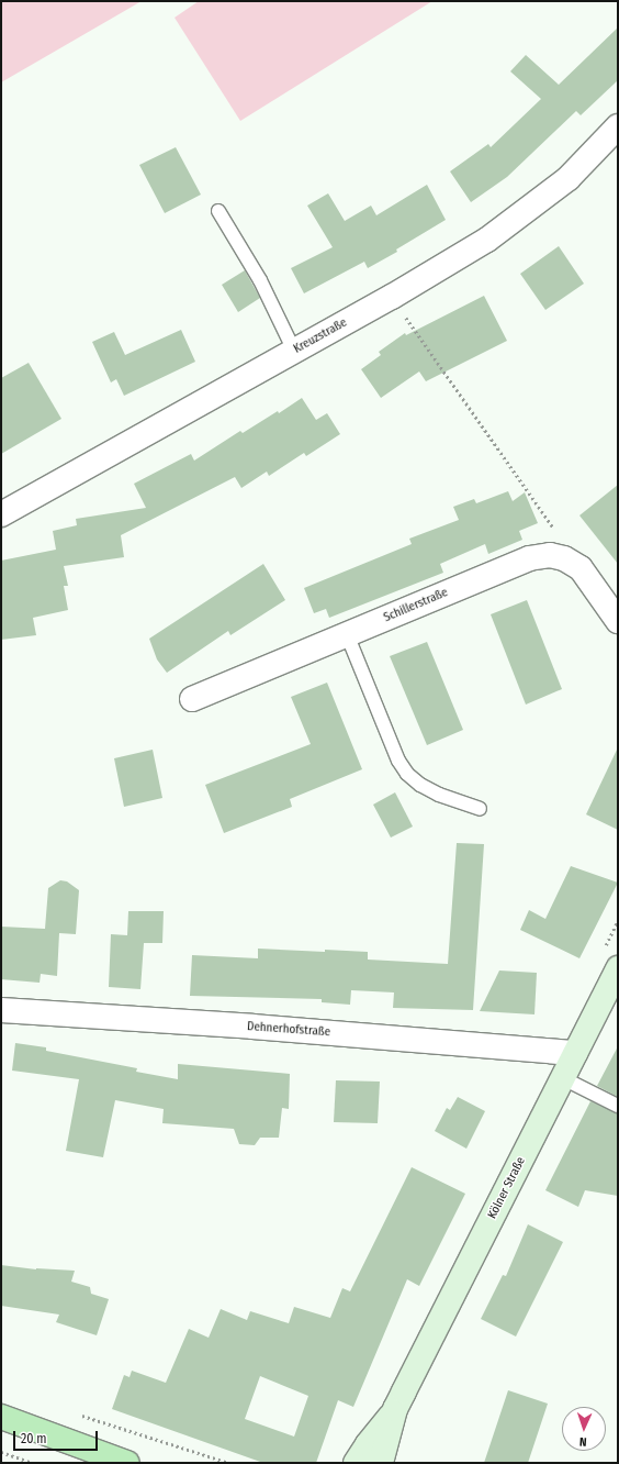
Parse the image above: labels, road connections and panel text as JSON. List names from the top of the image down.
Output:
{
  "streets": {
    "main road": ["Kölner Straße"],
    "street": ["Kreuzstraße", "Schillerstraße", "Dehnerhofstraße"]
  },
  "crossings": [
    ["Dehnerhofstraße", "Kölner Straße"]
  ],
  "scale_bar": "20 m",
  "north": "bottom"
}
